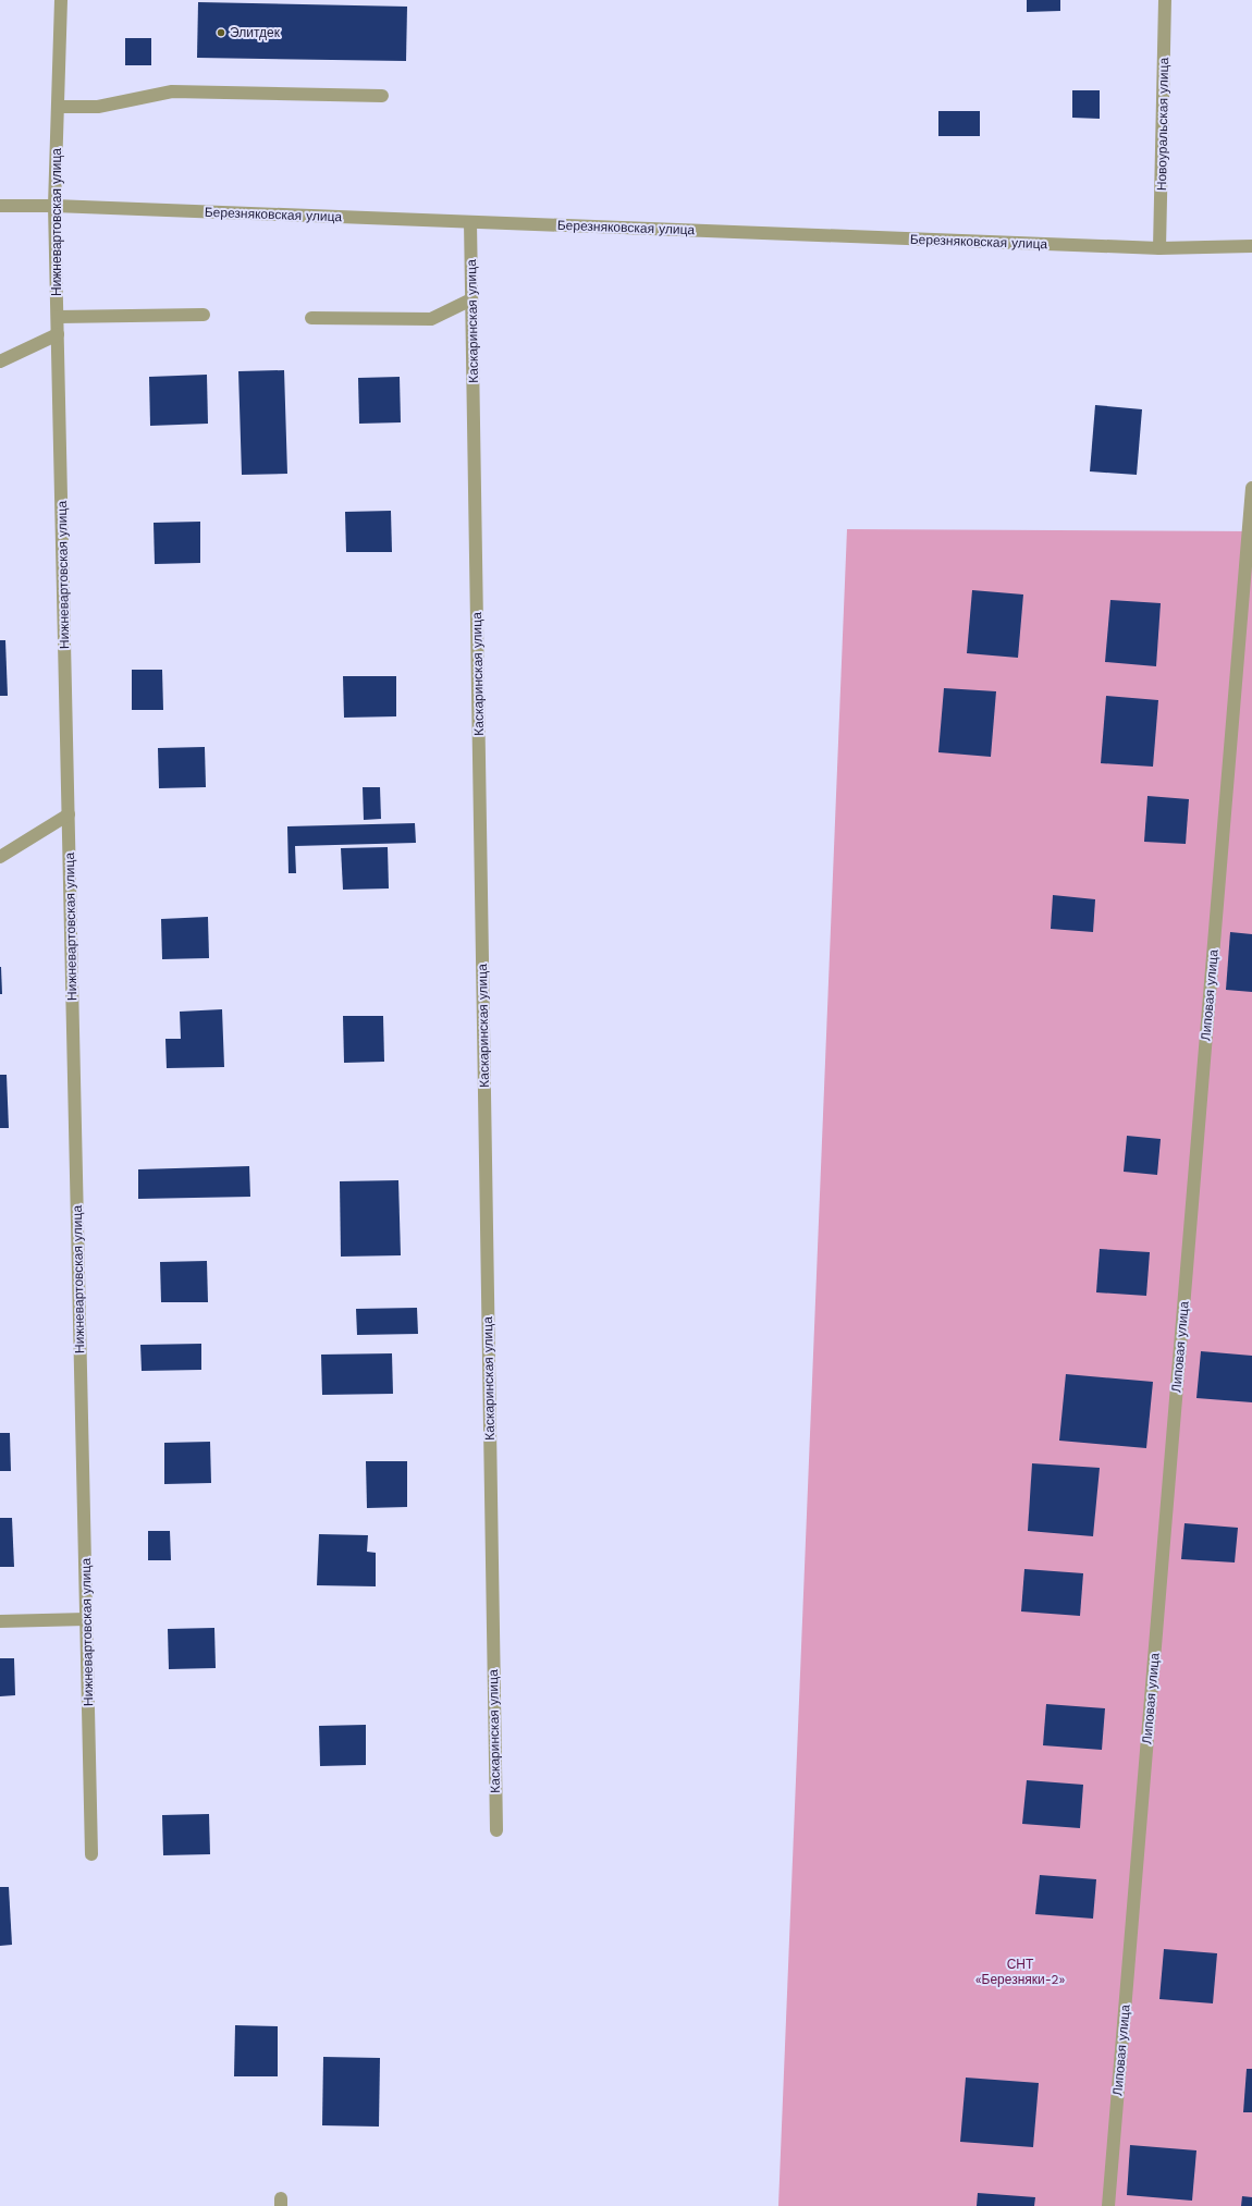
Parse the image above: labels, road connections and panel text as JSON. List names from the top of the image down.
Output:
{
  "streets": {
    "street": [
      "Новоуральская улица",
      "Березняковская улица",
      "Нижневартовская улица",
      "Каскаринская улица",
      "Липовая улица"
    ]
  },
  "crossings": [
    ["Новоуральская улица", "Березняковская улица"],
    ["Березняковская улица", "Нижневартовская улица"],
    ["Березняковская улица", "Каскаринская улица"]
  ],
  "parks": ["СНТ «Березняки-2»"],
  "places": ["Элитдек"]
}
